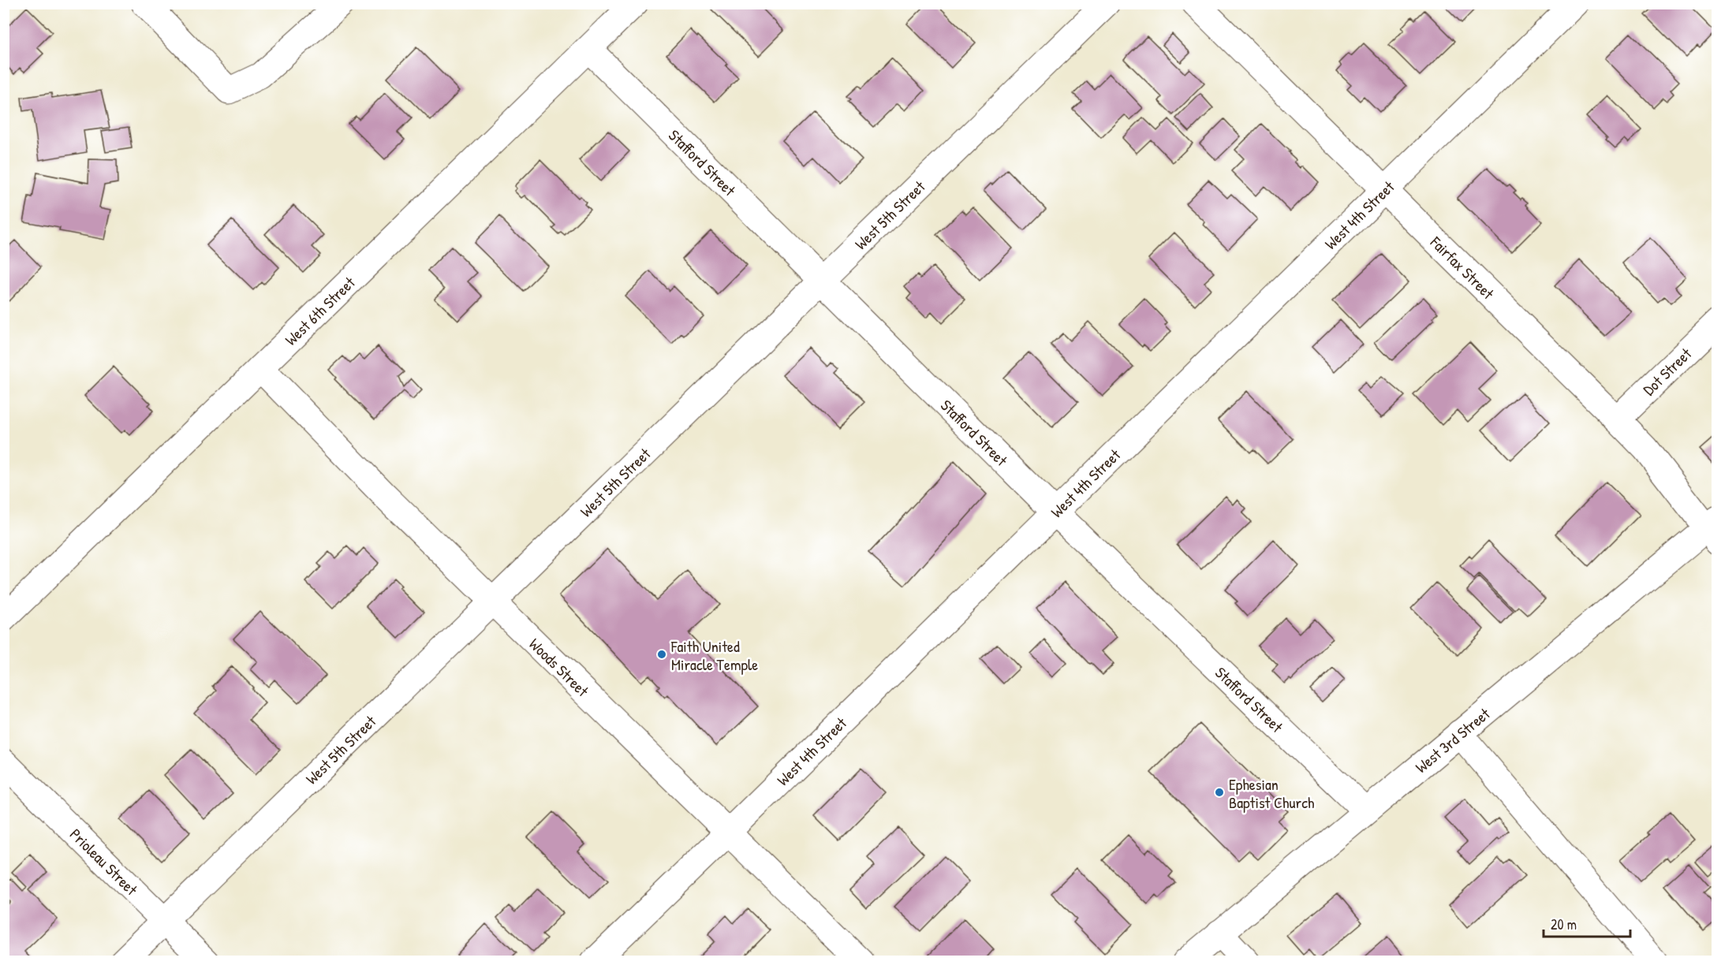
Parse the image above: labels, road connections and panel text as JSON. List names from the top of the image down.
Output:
{
  "streets": {
    "street": [
      "Stafford Street",
      "West 4th Street",
      "West 5th Street",
      "Fairfax Street",
      "West 6th Street",
      "Dot Street",
      "Woods Street",
      "West 3rd Street",
      "Prioleau Street"
    ]
  },
  "crossings": [
    ["Stafford Street", "West 4th Street"],
    ["Stafford Street", "West 5th Street"],
    ["Stafford Street", "West 6th Street"],
    ["Stafford Street", "West 3rd Street"],
    ["West 4th Street", "Fairfax Street"],
    ["West 4th Street", "Woods Street"],
    ["West 5th Street", "Woods Street"],
    ["West 5th Street", "Prioleau Street"],
    ["Fairfax Street", "Dot Street"],
    ["Fairfax Street", "West 3rd Street"],
    ["West 6th Street", "Woods Street"]
  ],
  "places": ["Faith United Miracle Temple", "Ephesian Baptist Church"],
  "scale_bar": "20 m"
}
